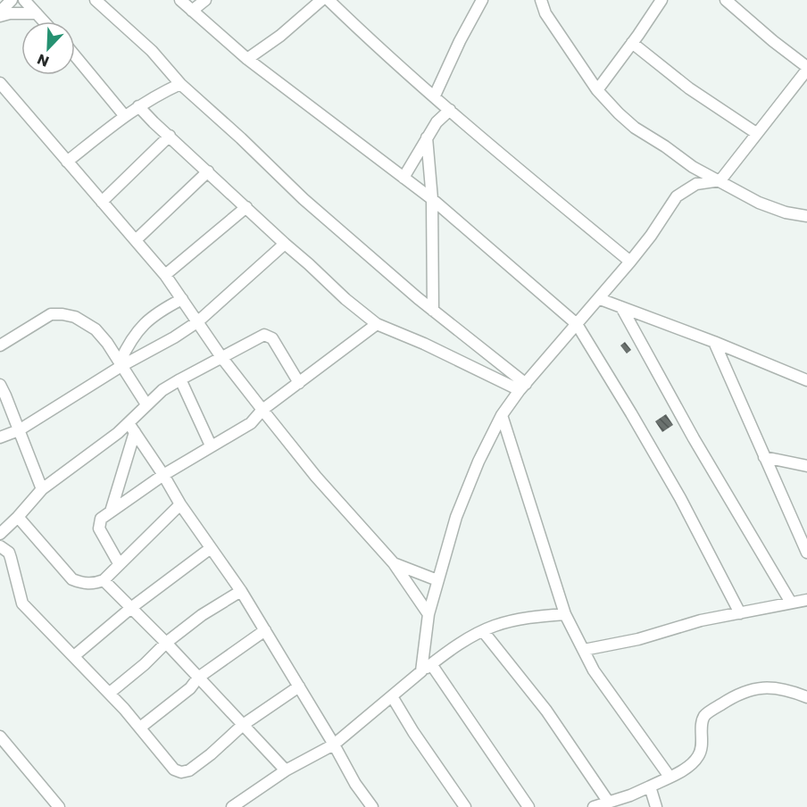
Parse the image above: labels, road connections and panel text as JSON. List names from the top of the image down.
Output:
{
  "north": "bottom left"
}
